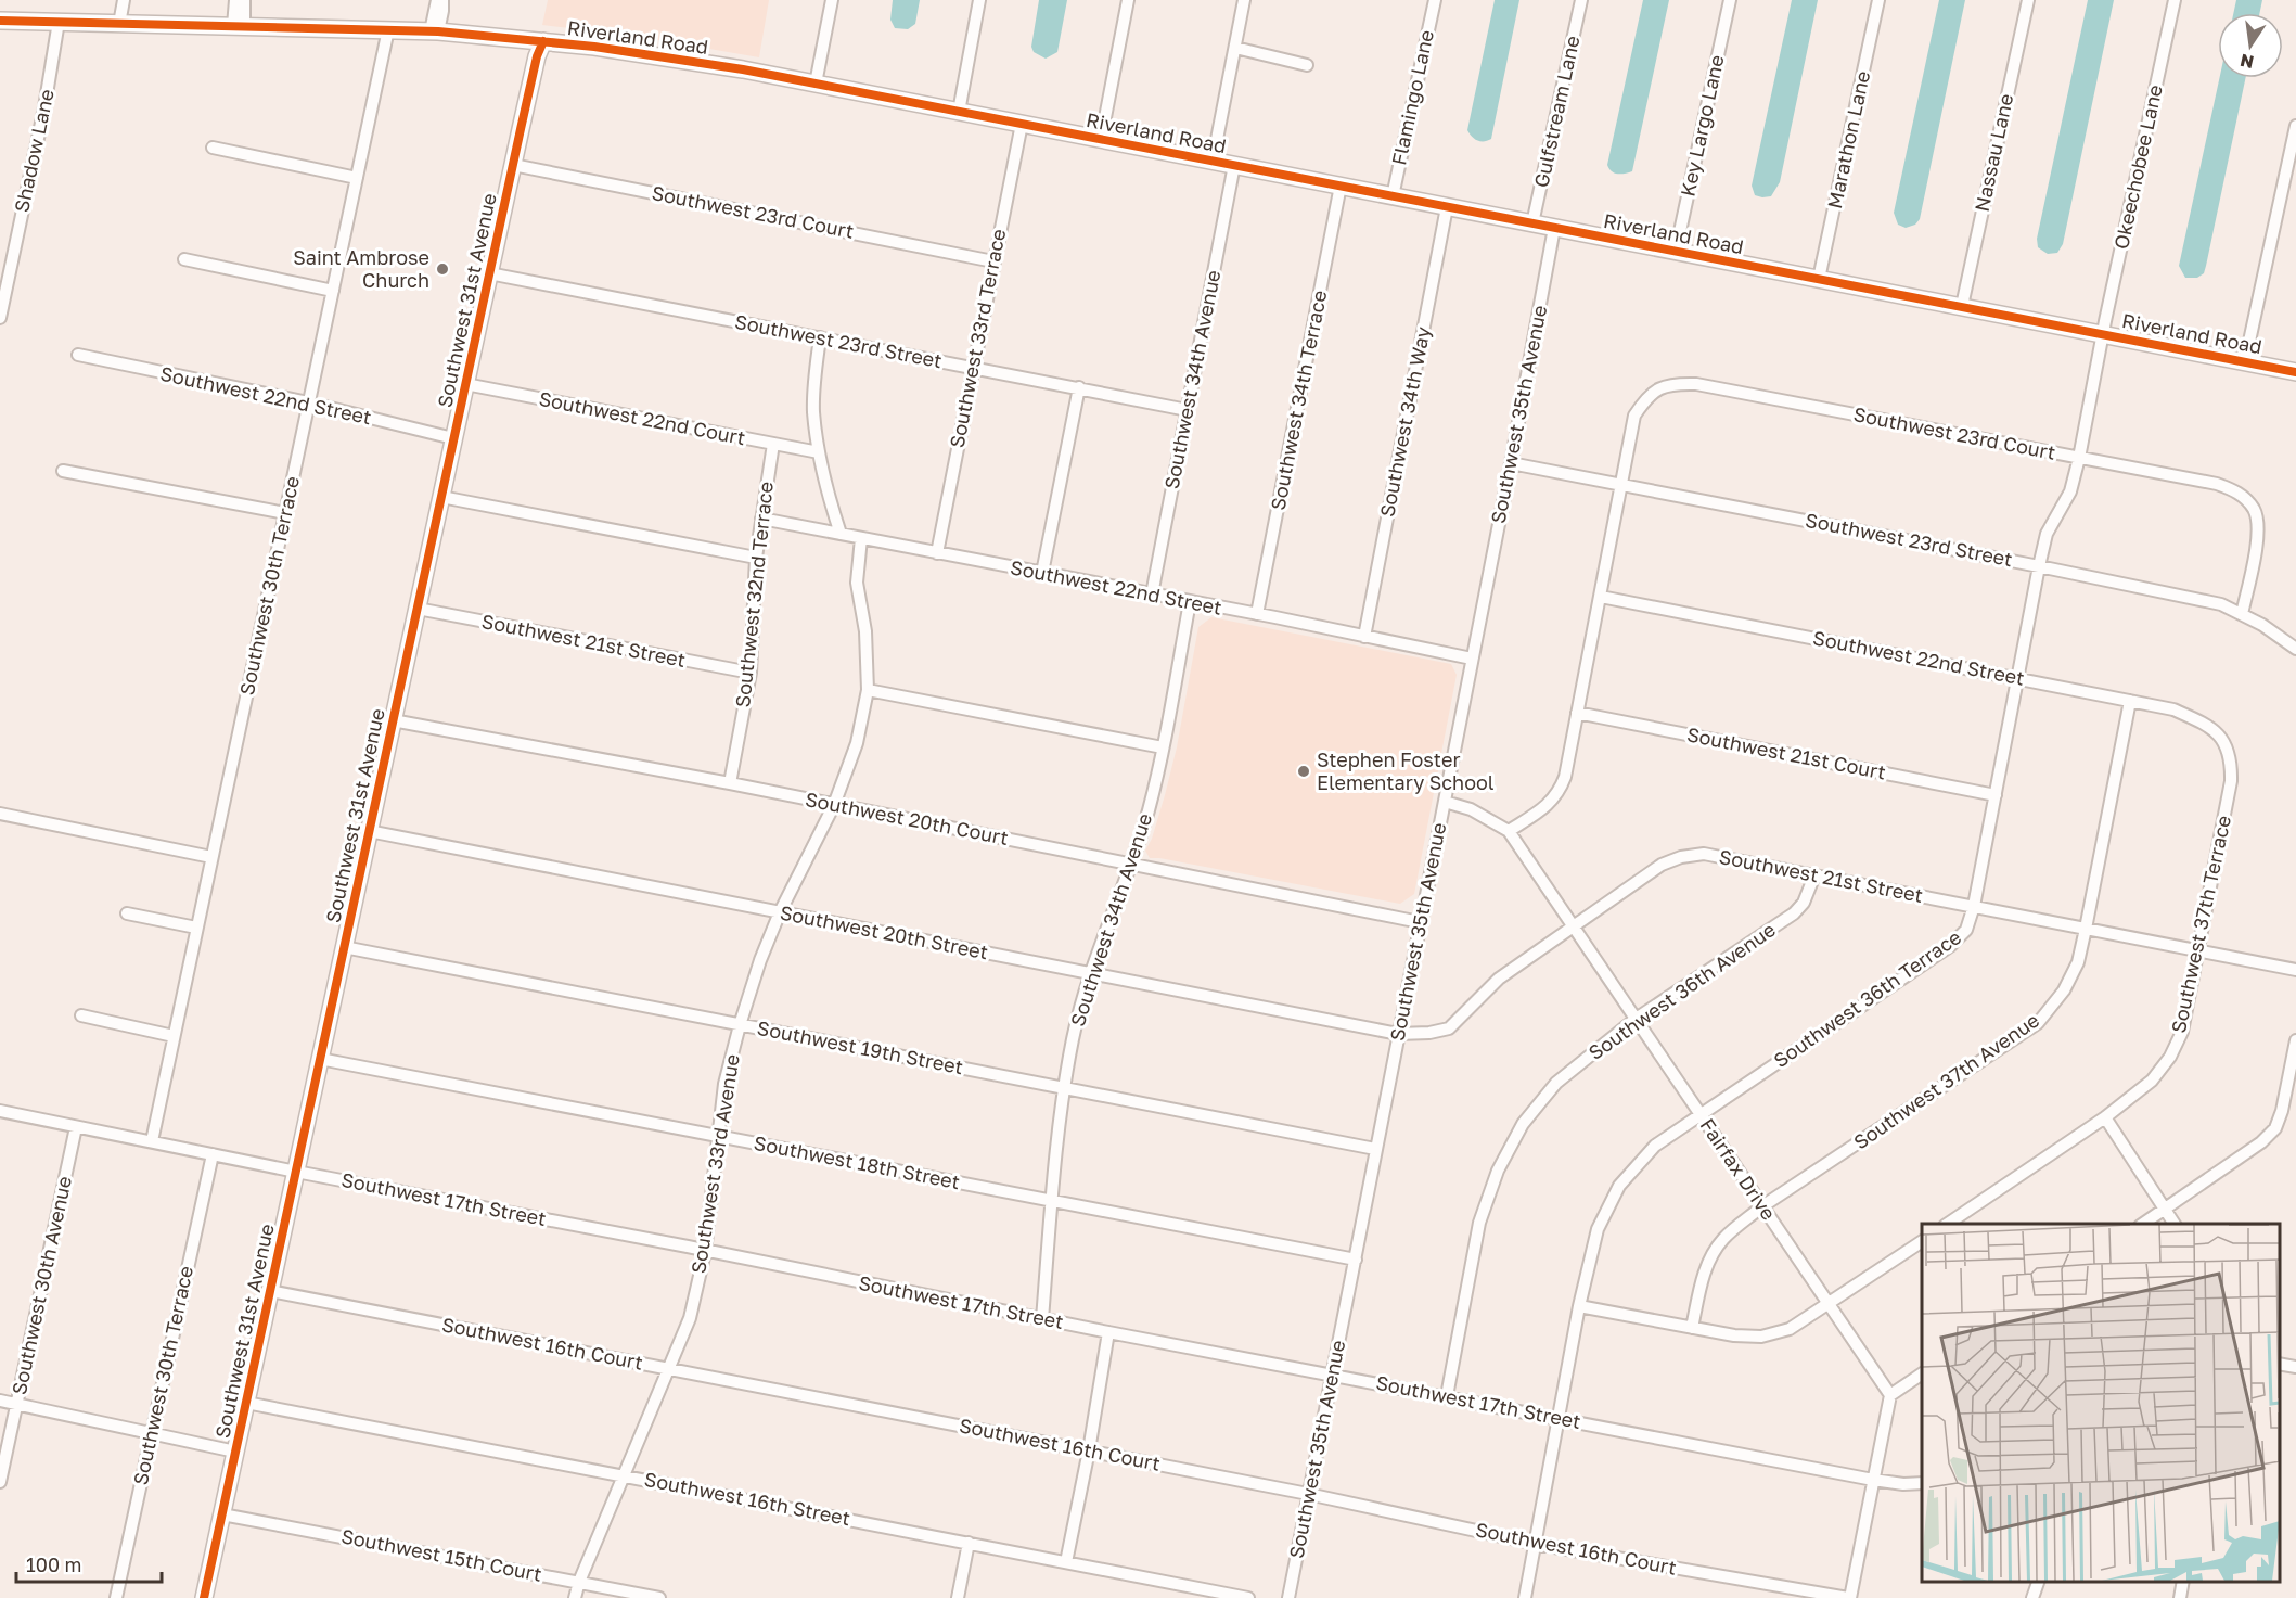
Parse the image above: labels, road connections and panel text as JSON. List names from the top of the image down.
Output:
{
  "streets": {
    "street": [
      "Riverland Road",
      "Flamingo Lane",
      "Gulfstream Lane",
      "Key Largo Lane",
      "Marathon Lane",
      "Shadow Lane",
      "Nassau Lane",
      "Okeechobee Lane",
      "Southwest 23rd Court",
      "Southwest 31st Avenue",
      "Southwest 33rd Terrace",
      "Southwest 23rd Street",
      "Southwest 34th Avenue",
      "Southwest 22nd Street",
      "Southwest 34th Terrace",
      "Southwest 35th Avenue",
      "Southwest 22nd Court",
      "Southwest 34th Way",
      "Southwest 30th Terrace",
      "Southwest 32nd Terrace",
      "Southwest 21st Street",
      "Southwest 21st Court",
      "Southwest 20th Court",
      "Southwest 37th Terrace",
      "Southwest 20th Street",
      "Southwest 36th Avenue",
      "Southwest 36th Terrace",
      "Southwest 19th Street",
      "Southwest 37th Avenue",
      "Southwest 18th Street",
      "Southwest 33rd Avenue",
      "Fairfax Drive",
      "Southwest 17th Street",
      "Southwest 30th Avenue",
      "Southwest 16th Court",
      "Southwest 16th Street",
      "Southwest 15th Court"
    ]
  },
  "crossings": [
    ["Riverland Road", "Flamingo Lane"],
    ["Riverland Road", "Gulfstream Lane"],
    ["Riverland Road", "Key Largo Lane"],
    ["Riverland Road", "Marathon Lane"],
    ["Riverland Road", "Shadow Lane"],
    ["Riverland Road", "Nassau Lane"],
    ["Riverland Road", "Okeechobee Lane"],
    ["Riverland Road", "Southwest 31st Avenue"],
    ["Riverland Road", "Southwest 33rd Terrace"],
    ["Riverland Road", "Southwest 34th Avenue"],
    ["Riverland Road", "Southwest 34th Terrace"],
    ["Riverland Road", "Southwest 35th Avenue"],
    ["Riverland Road", "Southwest 34th Way"],
    ["Riverland Road", "Southwest 30th Terrace"],
    ["Riverland Road", "Southwest 36th Terrace"],
    ["Okeechobee Lane", "Southwest 36th Terrace"],
    ["Southwest 23rd Court", "Southwest 31st Avenue"],
    ["Southwest 23rd Court", "Southwest 33rd Terrace"],
    ["Southwest 23rd Court", "Southwest 23rd Street"],
    ["Southwest 23rd Court", "Southwest 36th Terrace"],
    ["Southwest 31st Avenue", "Southwest 23rd Street"],
    ["Southwest 31st Avenue", "Southwest 22nd Street"],
    ["Southwest 31st Avenue", "Southwest 22nd Court"],
    ["Southwest 31st Avenue", "Southwest 21st Street"],
    ["Southwest 31st Avenue", "Southwest 20th Court"],
    ["Southwest 31st Avenue", "Southwest 20th Street"],
    ["Southwest 31st Avenue", "Southwest 19th Street"],
    ["Southwest 31st Avenue", "Southwest 18th Street"],
    ["Southwest 31st Avenue", "Southwest 17th Street"],
    ["Southwest 31st Avenue", "Southwest 16th Court"],
    ["Southwest 31st Avenue", "Southwest 16th Street"],
    ["Southwest 31st Avenue", "Southwest 15th Court"],
    ["Southwest 33rd Terrace", "Southwest 23rd Street"],
    ["Southwest 33rd Terrace", "Southwest 22nd Street"],
    ["Southwest 23rd Street", "Southwest 34th Avenue"],
    ["Southwest 23rd Street", "Southwest 35th Avenue"],
    ["Southwest 23rd Street", "Southwest 36th Terrace"],
    ["Southwest 34th Avenue", "Southwest 22nd Street"],
    ["Southwest 34th Avenue", "Southwest 20th Court"],
    ["Southwest 34th Avenue", "Southwest 20th Street"],
    ["Southwest 34th Avenue", "Southwest 19th Street"],
    ["Southwest 34th Avenue", "Southwest 18th Street"],
    ["Southwest 34th Avenue", "Southwest 17th Street"],
    ["Southwest 22nd Street", "Southwest 34th Terrace"],
    ["Southwest 22nd Street", "Southwest 35th Avenue"],
    ["Southwest 22nd Street", "Southwest 34th Way"],
    ["Southwest 22nd Street", "Southwest 30th Terrace"],
    ["Southwest 22nd Street", "Southwest 32nd Terrace"],
    ["Southwest 22nd Street", "Southwest 37th Terrace"],
    ["Southwest 22nd Street", "Southwest 36th Terrace"],
    ["Southwest 22nd Street", "Southwest 37th Avenue"],
    ["Southwest 22nd Street", "Southwest 33rd Avenue"],
    ["Southwest 35th Avenue", "Southwest 21st Street"],
    ["Southwest 35th Avenue", "Southwest 20th Court"],
    ["Southwest 35th Avenue", "Southwest 20th Street"],
    ["Southwest 35th Avenue", "Southwest 19th Street"],
    ["Southwest 35th Avenue", "Southwest 18th Street"],
    ["Southwest 35th Avenue", "Fairfax Drive"],
    ["Southwest 35th Avenue", "Southwest 17th Street"],
    ["Southwest 35th Avenue", "Southwest 16th Court"],
    ["Southwest 22nd Court", "Southwest 32nd Terrace"],
    ["Southwest 30th Terrace", "Southwest 17th Street"],
    ["Southwest 32nd Terrace", "Southwest 21st Street"],
    ["Southwest 32nd Terrace", "Southwest 20th Court"],
    ["Southwest 21st Street", "Southwest 37th Terrace"],
    ["Southwest 21st Street", "Southwest 20th Street"],
    ["Southwest 21st Street", "Southwest 36th Avenue"],
    ["Southwest 21st Street", "Southwest 36th Terrace"],
    ["Southwest 21st Street", "Southwest 37th Avenue"],
    ["Southwest 21st Street", "Fairfax Drive"],
    ["Southwest 21st Court", "Southwest 36th Terrace"],
    ["Southwest 20th Court", "Southwest 33rd Avenue"],
    ["Southwest 20th Street", "Southwest 33rd Avenue"],
    ["Southwest 36th Avenue", "Fairfax Drive"],
    ["Southwest 36th Avenue", "Southwest 17th Street"],
    ["Southwest 36th Terrace", "Fairfax Drive"],
    ["Southwest 36th Terrace", "Southwest 17th Street"],
    ["Southwest 36th Terrace", "Southwest 16th Court"],
    ["Southwest 19th Street", "Southwest 33rd Avenue"],
    ["Southwest 37th Avenue", "Fairfax Drive"],
    ["Southwest 18th Street", "Southwest 33rd Avenue"],
    ["Southwest 33rd Avenue", "Southwest 17th Street"],
    ["Southwest 33rd Avenue", "Southwest 16th Court"],
    ["Southwest 33rd Avenue", "Southwest 16th Street"],
    ["Southwest 33rd Avenue", "Southwest 15th Court"],
    ["Southwest 17th Street", "Southwest 30th Avenue"]
  ],
  "places": ["Saint Ambrose Church", "Stephen Foster Elementary School"],
  "scale_bar": "100 m",
  "north": "bottom"
}
